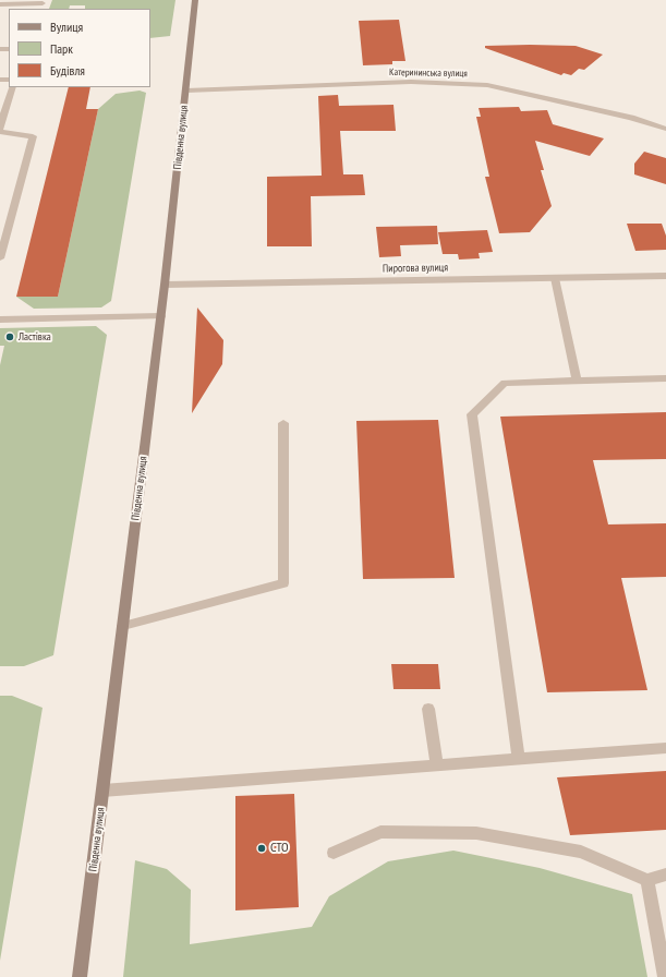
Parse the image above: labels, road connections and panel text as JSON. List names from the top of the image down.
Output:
{
  "streets": {
    "street": ["Катерининська вулиця", "Південна вулиця", "Пирогова вулиця"]
  },
  "crossings": [
    ["Катерининська вулиця", "Південна вулиця"],
    ["Південна вулиця", "Пирогова вулиця"]
  ],
  "places": ["Ластівка", "СТО"],
  "legend": ["Вулиця", "Парк", "Будівля"]
}
